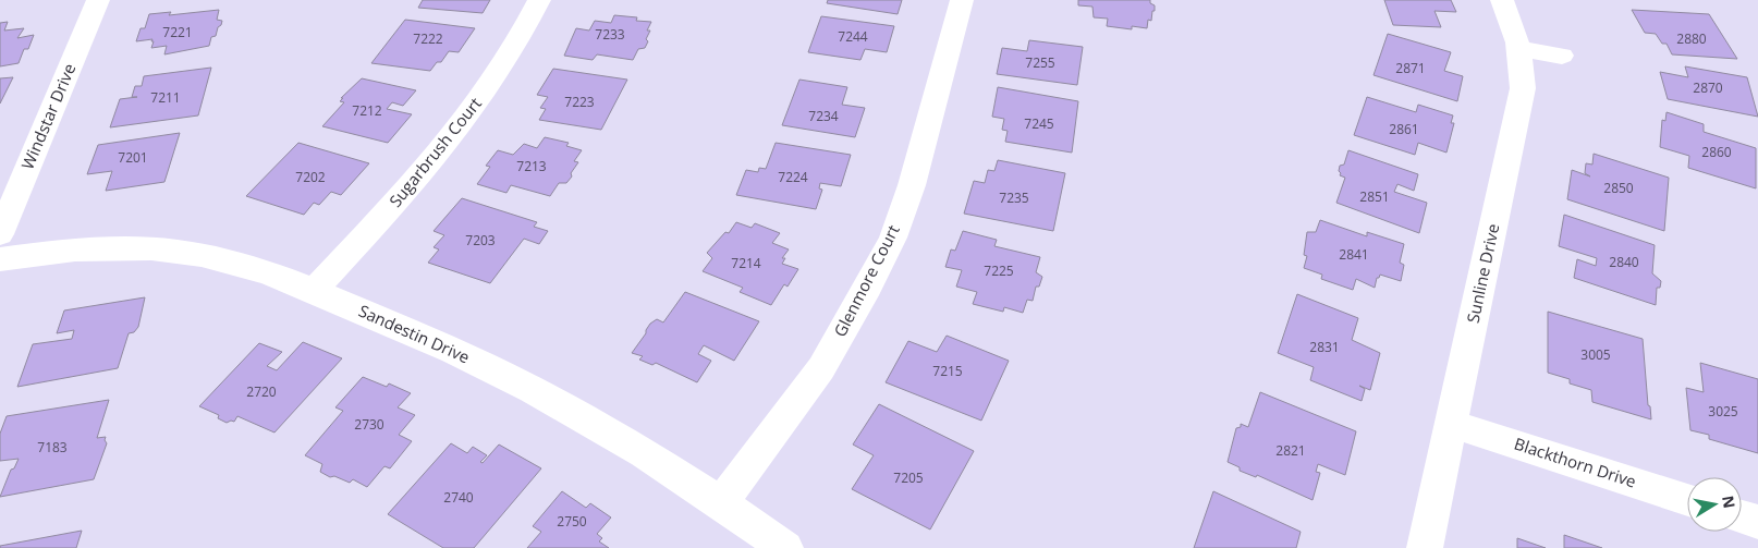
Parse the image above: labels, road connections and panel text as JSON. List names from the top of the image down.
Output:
{
  "streets": {
    "street": [
      "Windstar Drive",
      "Sugarbrush Court",
      "Sunline Drive",
      "Glenmore Court",
      "Sandestin Drive",
      "Blackthorn Drive"
    ]
  },
  "crossings": [
    ["Sugarbrush Court", "Sandestin Drive"],
    ["Sunline Drive", "Blackthorn Drive"],
    ["Glenmore Court", "Sandestin Drive"]
  ],
  "house_numbers": [
    "7221",
    "7233",
    "7244",
    "7222",
    "2880",
    "7255",
    "2871",
    "2870",
    "7211",
    "7223",
    "7212",
    "7234",
    "7245",
    "2861",
    "2860",
    "7201",
    "7213",
    "7202",
    "7224",
    "2850",
    "2851",
    "7235",
    "7203",
    "2841",
    "2840",
    "7214",
    "7225",
    "2831",
    "3005",
    "7215",
    "2720",
    "3025",
    "2730",
    "7183",
    "2821",
    "7205",
    "2740",
    "2750"
  ],
  "north": "right"
}
